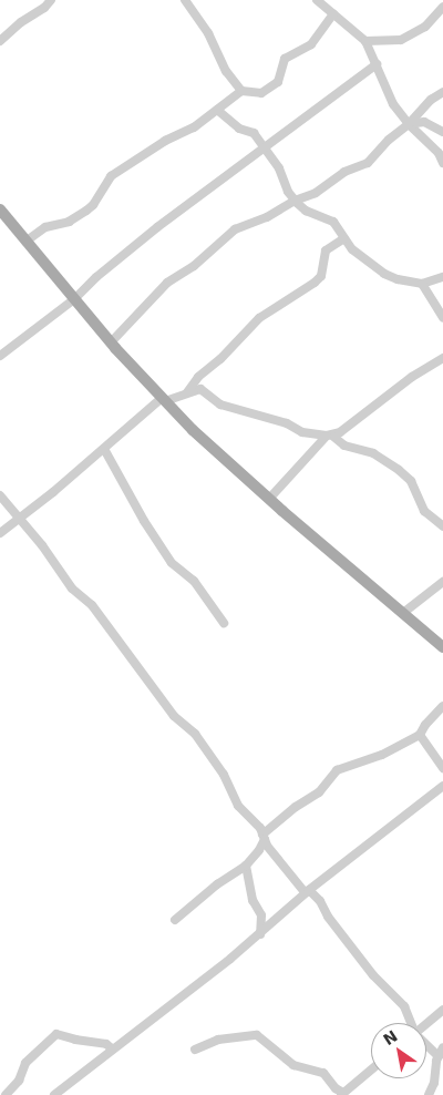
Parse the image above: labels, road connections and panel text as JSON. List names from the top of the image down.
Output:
{
  "north": "top left"
}
